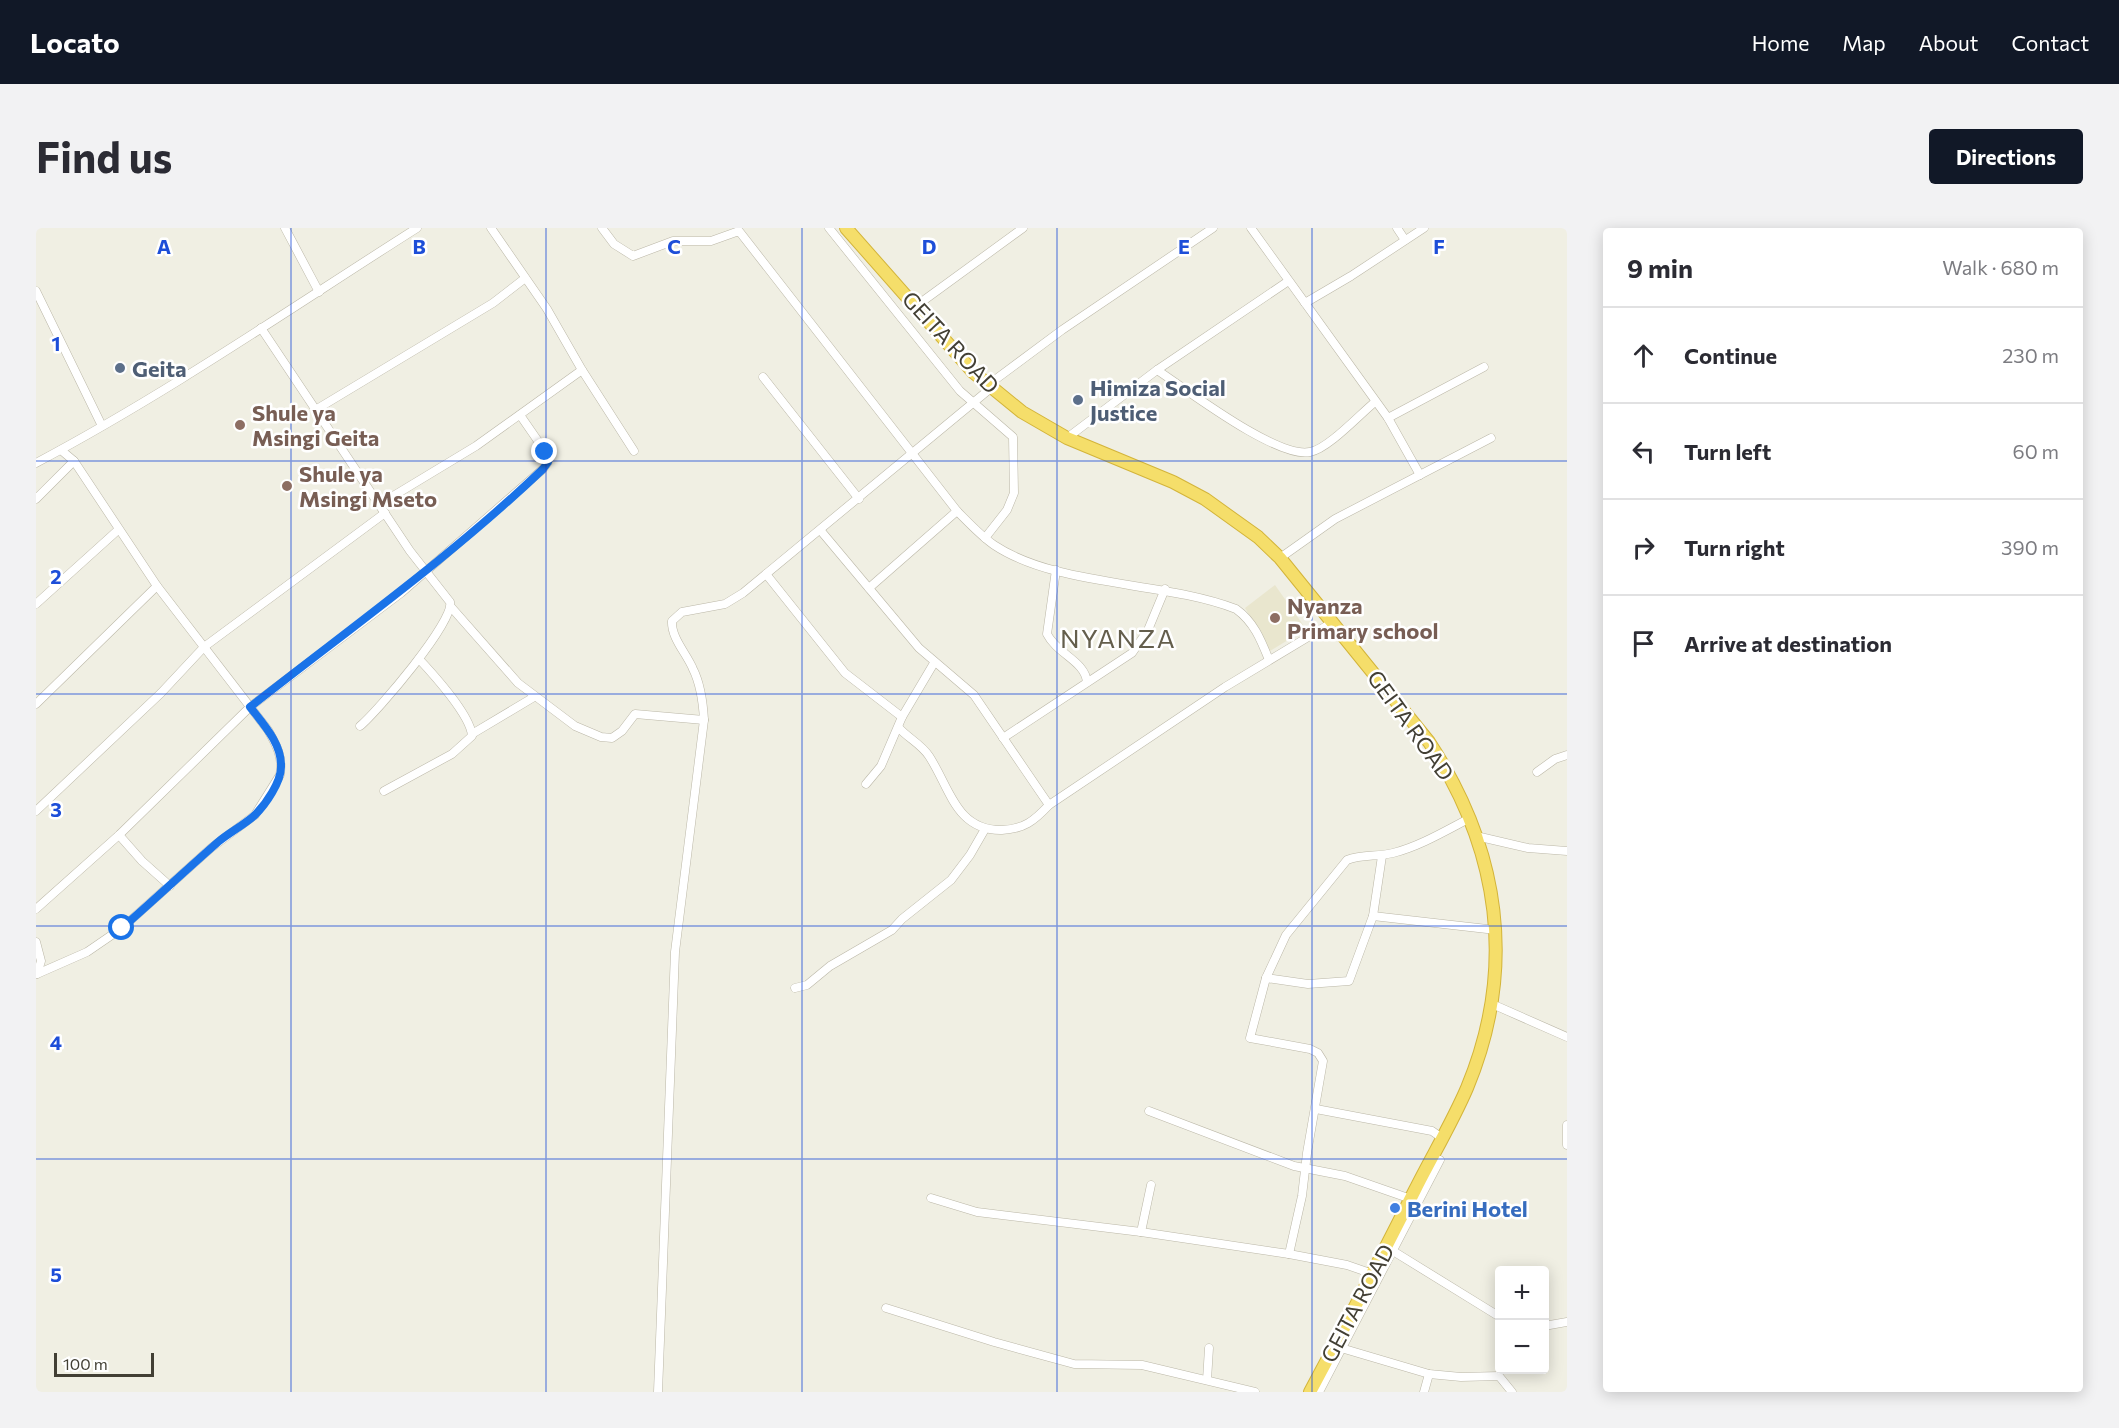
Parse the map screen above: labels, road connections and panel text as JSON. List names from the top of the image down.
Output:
{
  "streets": {
    "highway": ["GEITA ROAD"]
  },
  "districts": ["NYANZA"],
  "places": [
    "Geita",
    "Himiza Social Justice",
    "Shule ya Msingi Geita",
    "Shule ya Msingi Mseto",
    "Nyanza Primary school",
    "Berini Hotel"
  ],
  "scale_bar": "100 m",
  "page": {
    "header": "Locato",
    "nav": [
      "Home",
      "Map",
      "About",
      "Contact"
    ],
    "buttons": "Directions",
    "title": "Find us",
    "heading": ["9 min", "Walk · 680 m"],
    "list": [
      ["Continue", "230 m"],
      ["Turn left", "60 m"],
      ["Turn right", "390 m"],
      "Arrive at destination"
    ],
    "map_buttons": ["+", "−"],
    "scale": "100 m"
  },
  "grid": {
    "columns": [
      "A",
      "B",
      "C",
      "D",
      "E",
      "F"
    ],
    "rows": [
      "1",
      "2",
      "3",
      "4",
      "5"
    ]
  }
}
